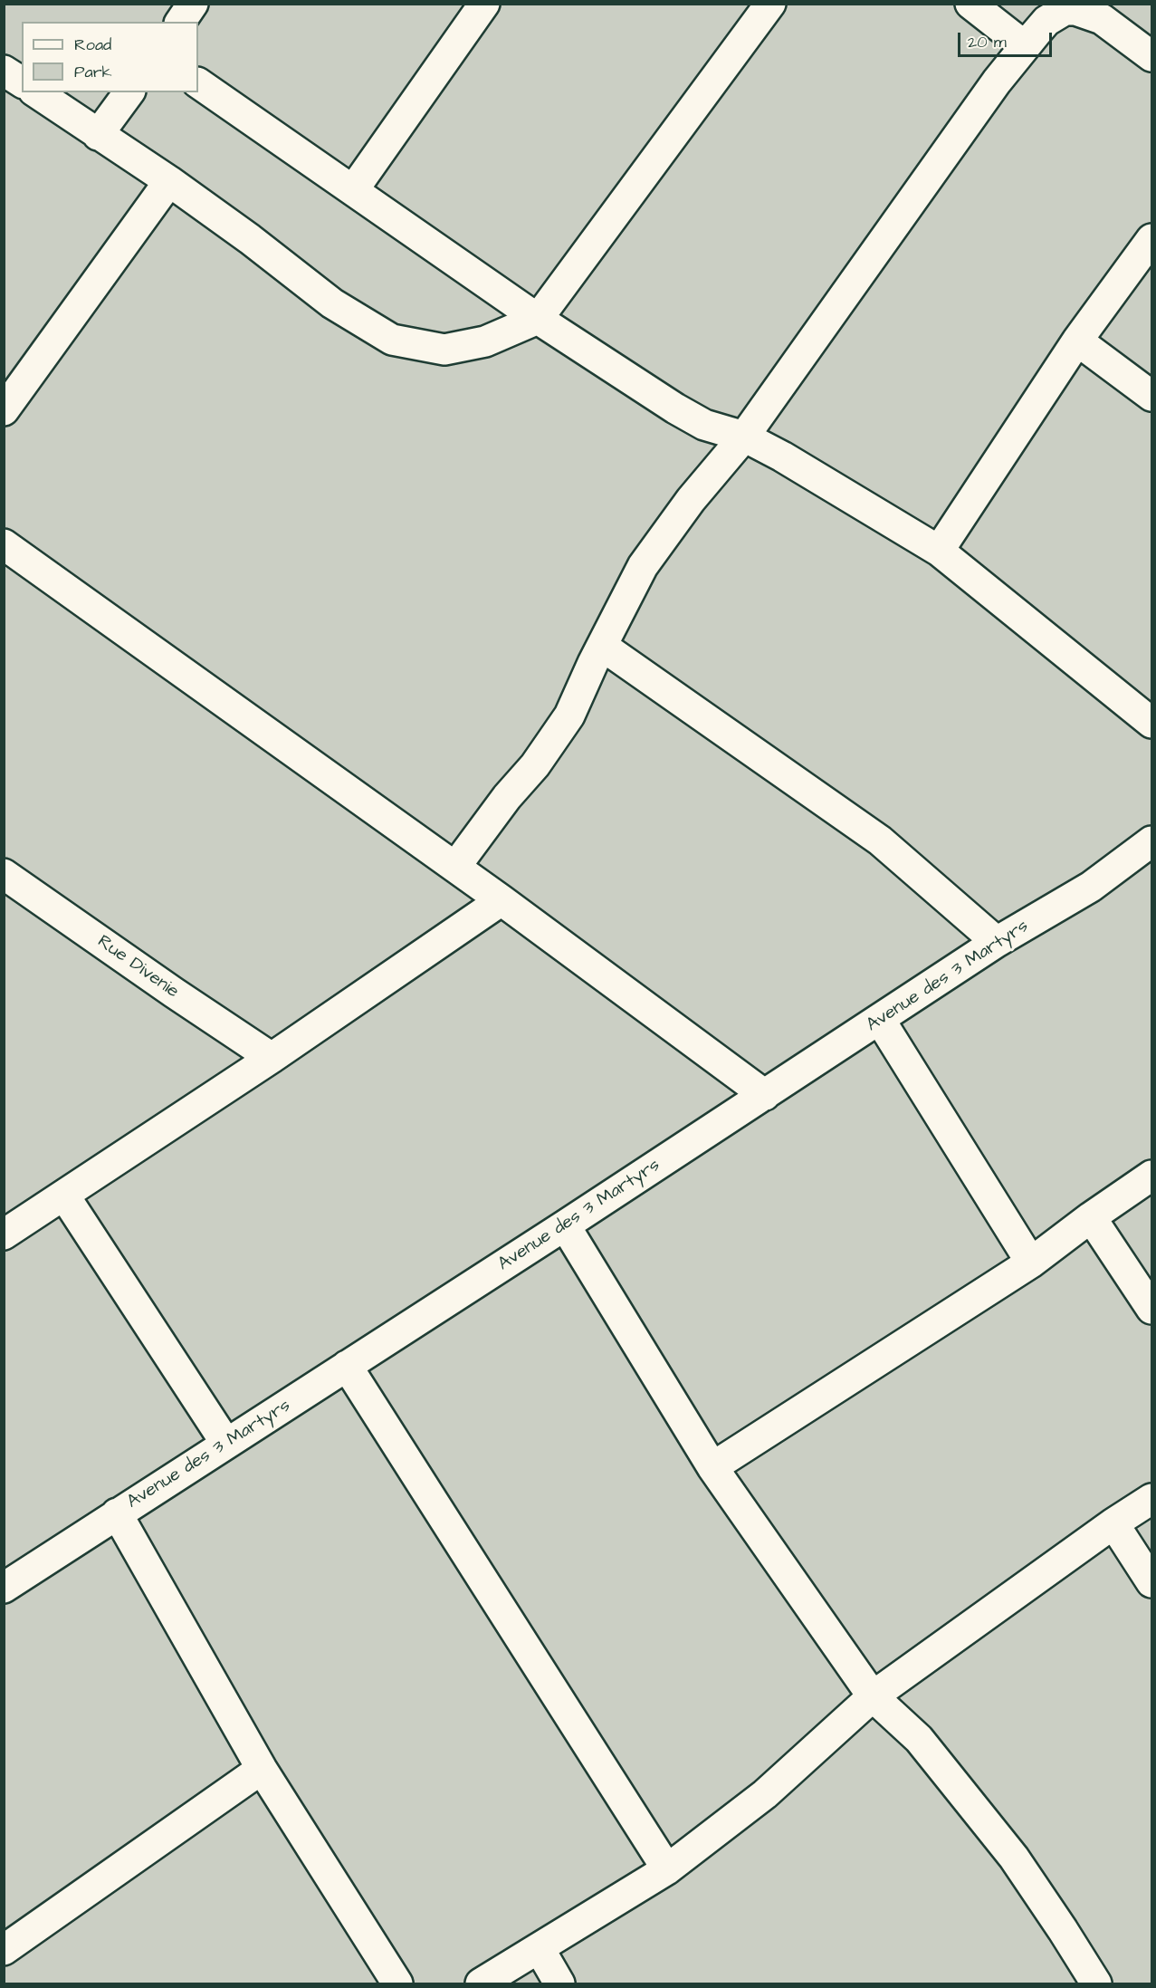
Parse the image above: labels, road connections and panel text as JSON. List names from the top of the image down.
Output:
{
  "streets": {
    "street": ["Rue Divenie", "Avenue des 3 Martyrs"]
  },
  "legend": ["Road", "Park"],
  "scale_bar": "20 m"
}
